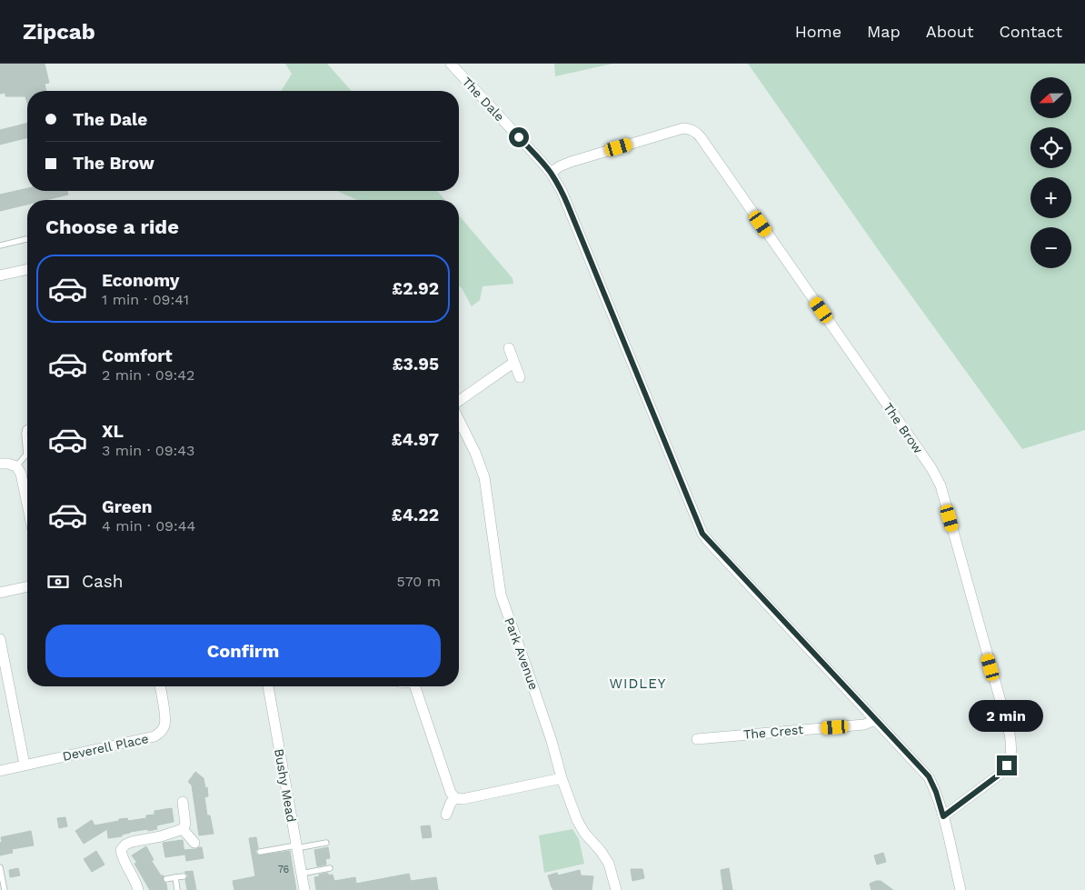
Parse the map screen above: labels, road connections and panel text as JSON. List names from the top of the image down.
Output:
{
  "streets": {
    "street": [
      "The Dale",
      "The Brow",
      "Park Avenue",
      "The Crest",
      "Deverell Place",
      "Bushy Mead"
    ]
  },
  "crossings": [
    ["The Dale", "The Brow"],
    ["The Dale", "The Crest"]
  ],
  "districts": ["WIDLEY"],
  "house_numbers": ["76"],
  "north": "left",
  "page": {
    "header": "Zipcab",
    "nav": [
      "Home",
      "Map",
      "About",
      "Contact"
    ],
    "map_buttons": ["+", "−"],
    "banner": ["The Dale", "The Brow"],
    "heading": "Choose a ride",
    "list": [
      {
        "name": "Economy",
        "note": "1 min · 09:41",
        "value": "£2.92"
      },
      {
        "name": "Comfort",
        "note": "2 min · 09:42",
        "value": "£3.95"
      },
      {
        "name": "XL",
        "note": "3 min · 09:43",
        "value": "£4.97"
      },
      {
        "name": "Green",
        "note": "4 min · 09:44",
        "value": "£4.22"
      }
    ],
    "pay": ["Cash", "570 m"],
    "buttons": "Confirm",
    "bubble": "2 min"
  }
}
